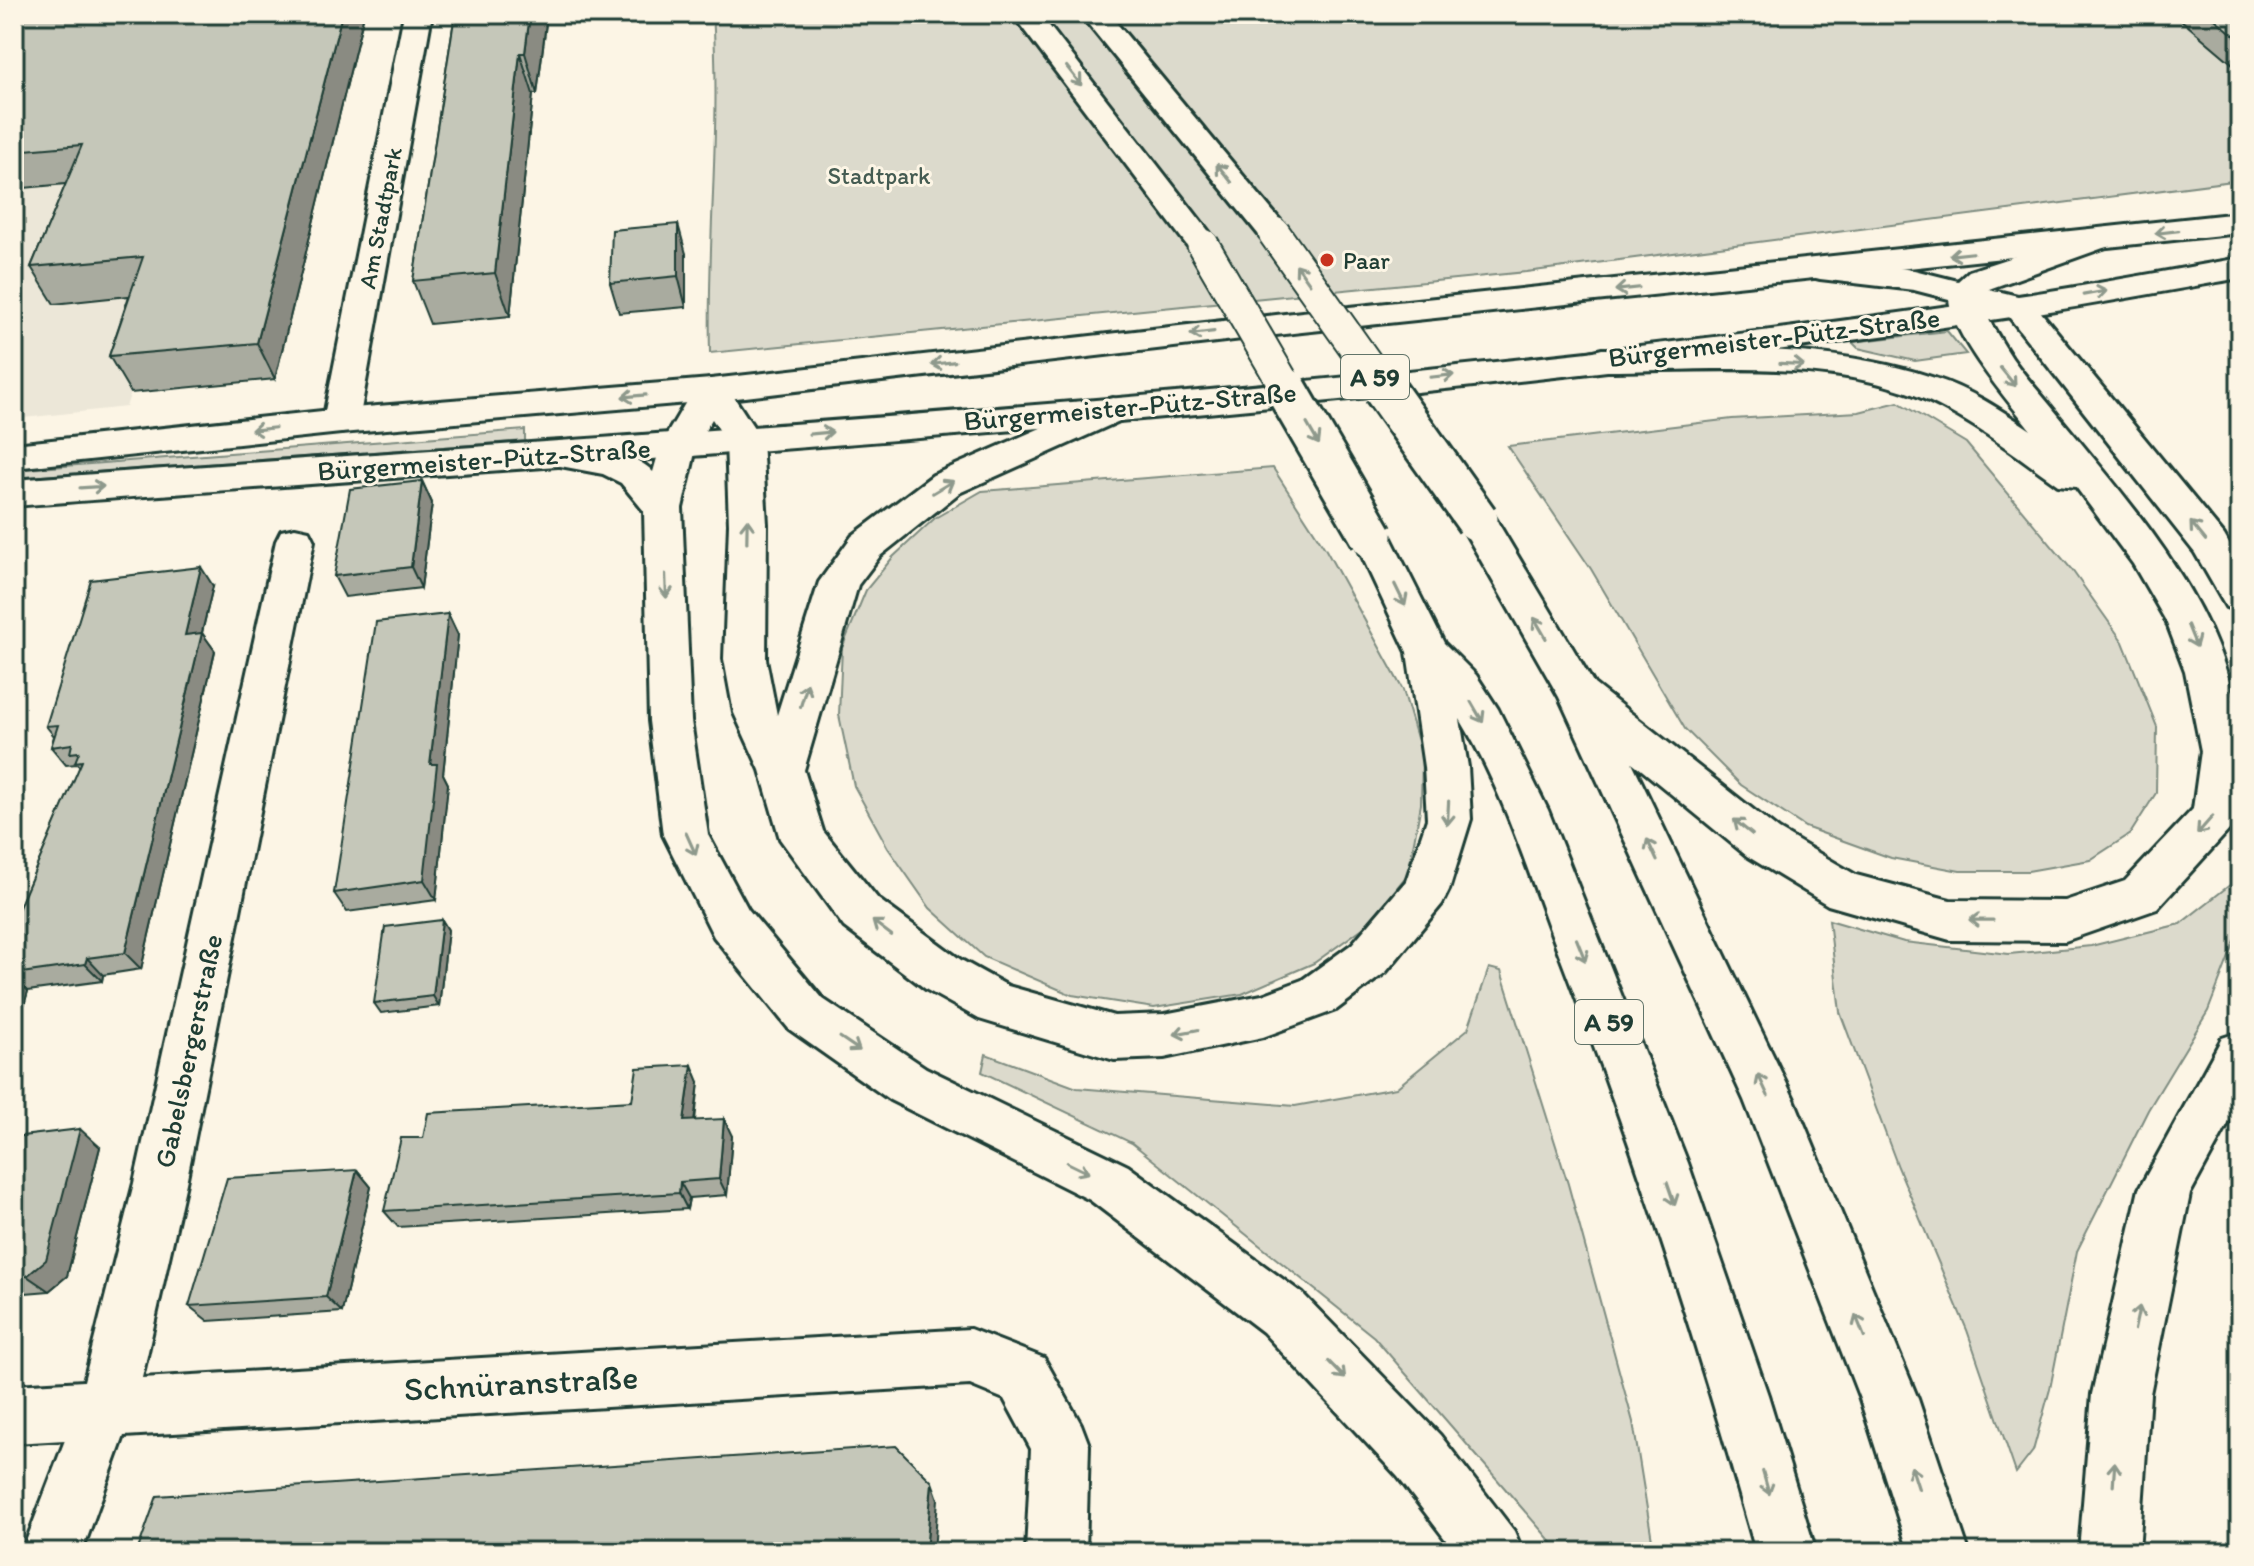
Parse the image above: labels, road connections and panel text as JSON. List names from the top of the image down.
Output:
{
  "streets": {
    "main road": [
      "Am Stadtpark",
      "Bürgermeister-Pütz-Straße",
      "A 59",
      "Gabelsbergerstraße",
      "Schnüranstraße"
    ]
  },
  "crossings": [
    ["Am Stadtpark", "Bürgermeister-Pütz-Straße"],
    ["Gabelsbergerstraße", "Schnüranstraße"]
  ],
  "parks": ["Stadtpark"],
  "places": ["Paar"]
}
